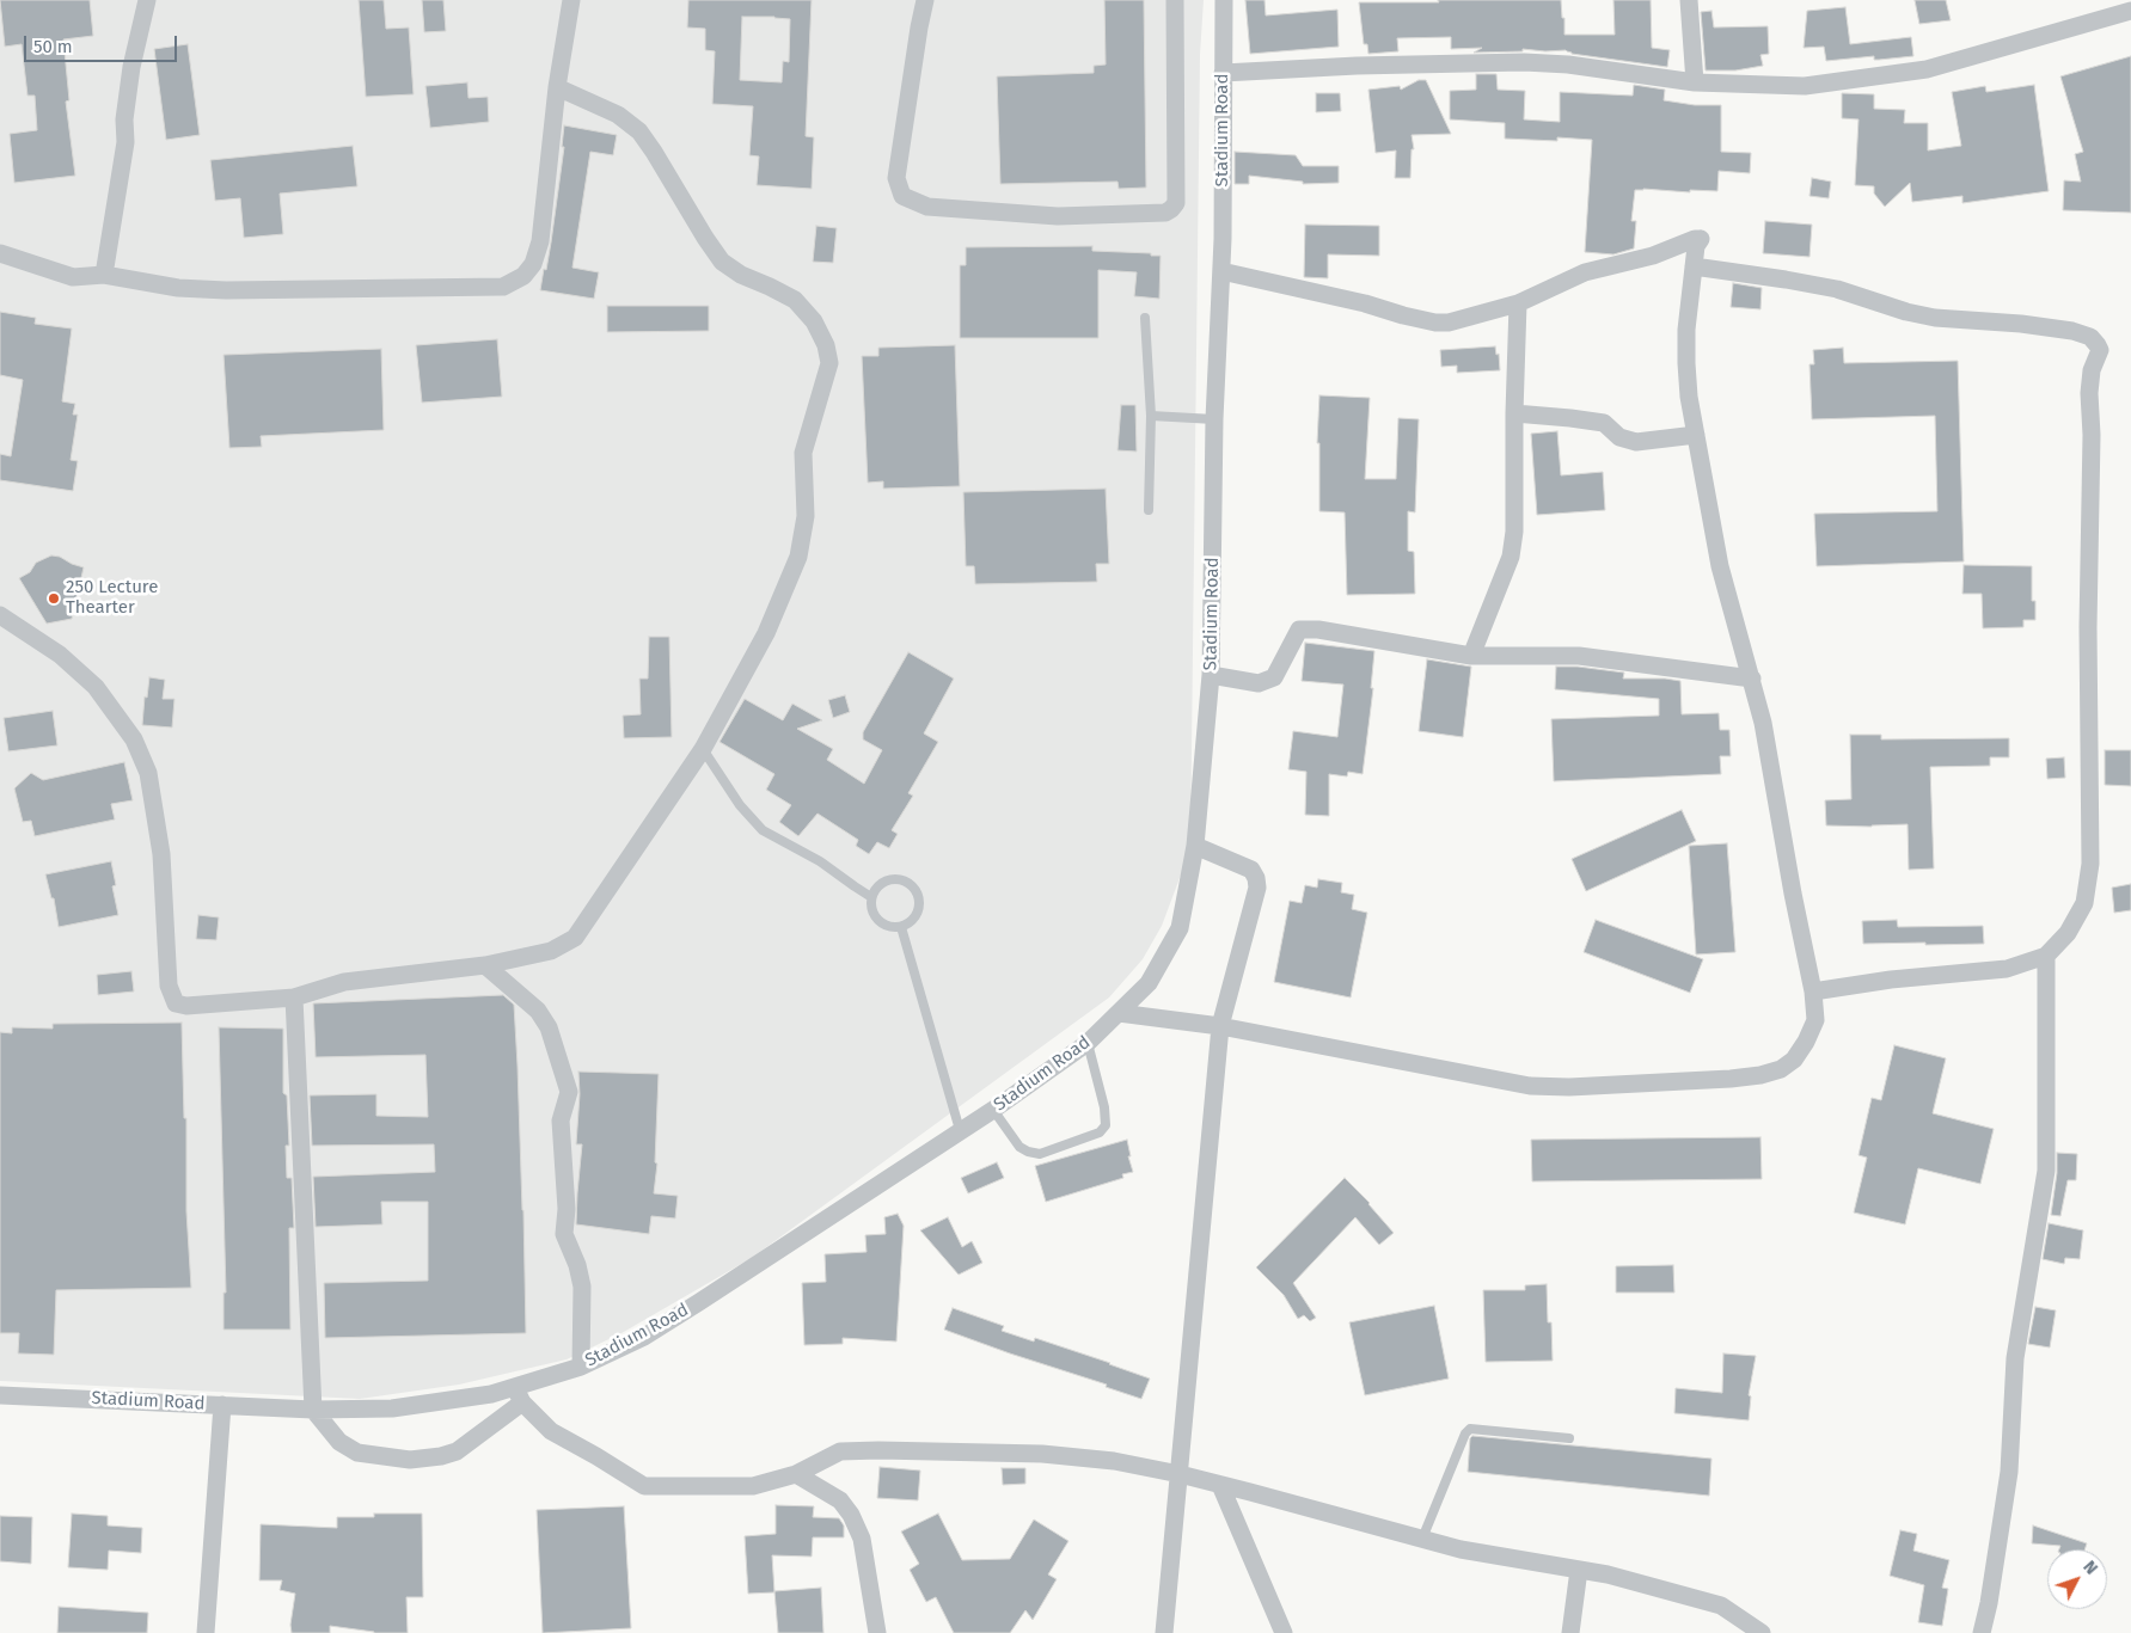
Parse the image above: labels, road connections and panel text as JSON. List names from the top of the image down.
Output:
{
  "streets": {
    "street": ["Stadium Road"]
  },
  "places": ["250 Lecture Thearter"],
  "scale_bar": "50 m",
  "north": "top right"
}
